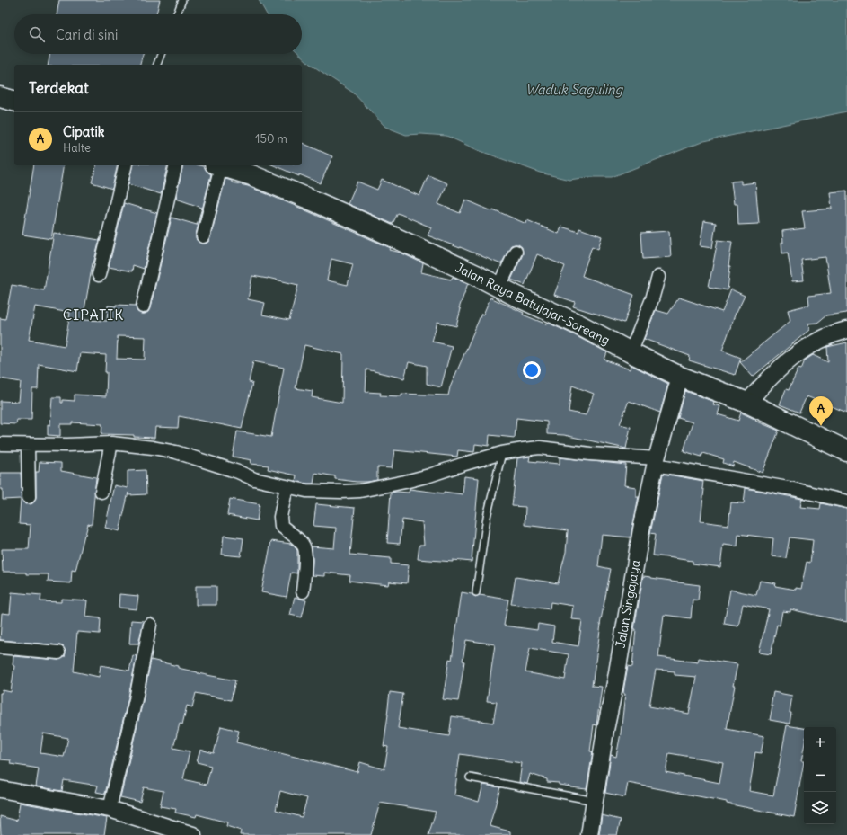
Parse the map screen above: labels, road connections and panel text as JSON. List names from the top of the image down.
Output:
{
  "streets": {
    "highway": ["Jalan Raya Batujajar-Soreang"],
    "street": ["Jalan Singajaya"]
  },
  "crossings": [
    ["Jalan Raya Batujajar-Soreang", "Jalan Singajaya"]
  ],
  "districts": ["CIPATIK"],
  "water": ["Waduk Saguling"],
  "page": {
    "search": "Cari di sini",
    "heading": "Terdekat",
    "list": [
      {
        "mark": "A",
        "name": "Cipatik",
        "note": "Halte",
        "value": "150 m"
      }
    ],
    "pins": "A",
    "map_buttons": ["+", "−"]
  }
}
